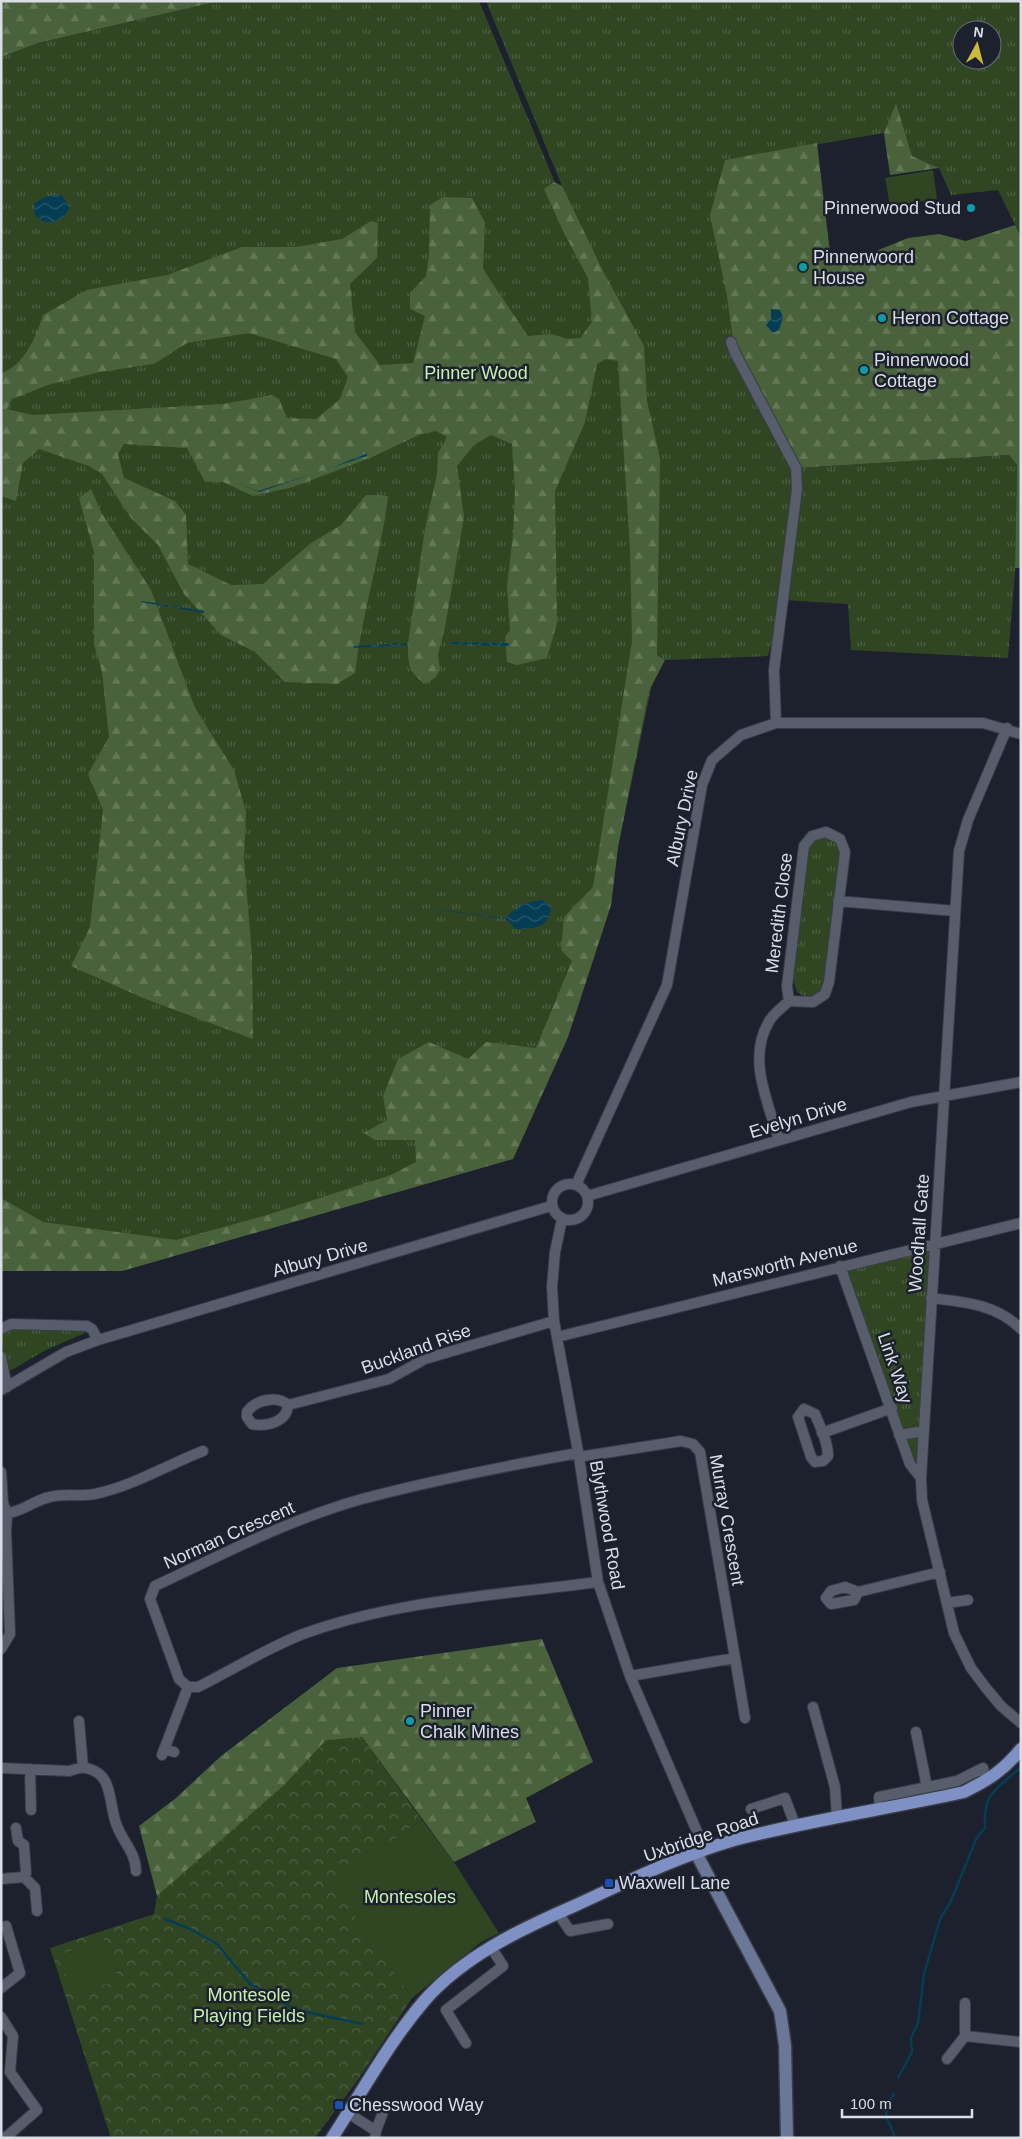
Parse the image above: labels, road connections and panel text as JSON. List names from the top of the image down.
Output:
{
  "streets": {
    "main road": ["Uxbridge Road"],
    "street": [
      "Albury Drive",
      "Meredith Close",
      "Evelyn Drive",
      "Woodhall Gate",
      "Marsworth Avenue",
      "Buckland Rise",
      "Link Way",
      "Murray Crescent",
      "Blythwood Road",
      "Norman Crescent"
    ]
  },
  "crossings": [
    ["Albury Drive", "Evelyn Drive"],
    ["Albury Drive", "Woodhall Gate"],
    ["Albury Drive", "Blythwood Road"],
    ["Evelyn Drive", "Woodhall Gate"],
    ["Evelyn Drive", "Blythwood Road"],
    ["Woodhall Gate", "Marsworth Avenue"],
    ["Woodhall Gate", "Link Way"],
    ["Marsworth Avenue", "Link Way"],
    ["Marsworth Avenue", "Blythwood Road"],
    ["Buckland Rise", "Blythwood Road"],
    ["Murray Crescent", "Blythwood Road"],
    ["Murray Crescent", "Norman Crescent"],
    ["Blythwood Road", "Norman Crescent"],
    ["Blythwood Road", "Uxbridge Road"]
  ],
  "parks": ["Pinner Wood", "Montesoles", "Montesole Playing Fields"],
  "places": {
    "other": [
      "Pinnerwood Stud",
      "Pinnerwoord House",
      "Heron Cottage",
      "Pinnerwood Cottage",
      "Pinner Chalk Mines"
    ],
    "transit": ["Waxwell Lane", "Chesswood Way"]
  },
  "scale_bar": "100 m",
  "north": "top"
}
